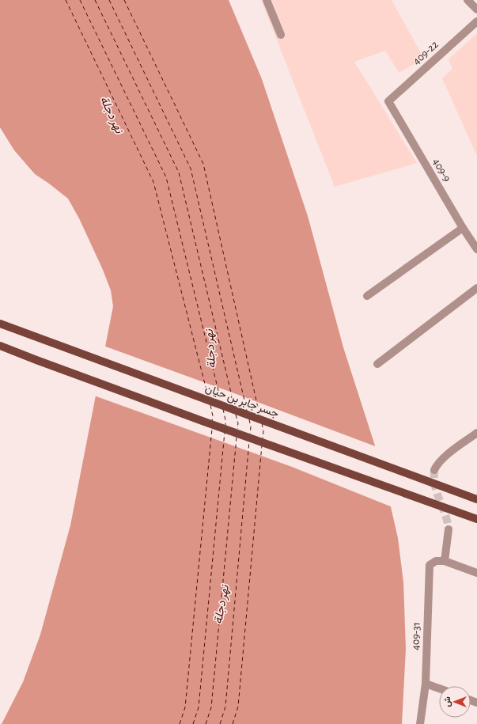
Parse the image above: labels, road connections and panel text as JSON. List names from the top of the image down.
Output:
{
  "streets": {
    "main road": ["جسر جابر بن حيان"],
    "street": ["409-22", "409-9", "409-31"]
  },
  "crossings": [
    ["409-22", "409-9"]
  ],
  "water": ["نهر دجلة"],
  "north": "left"
}
